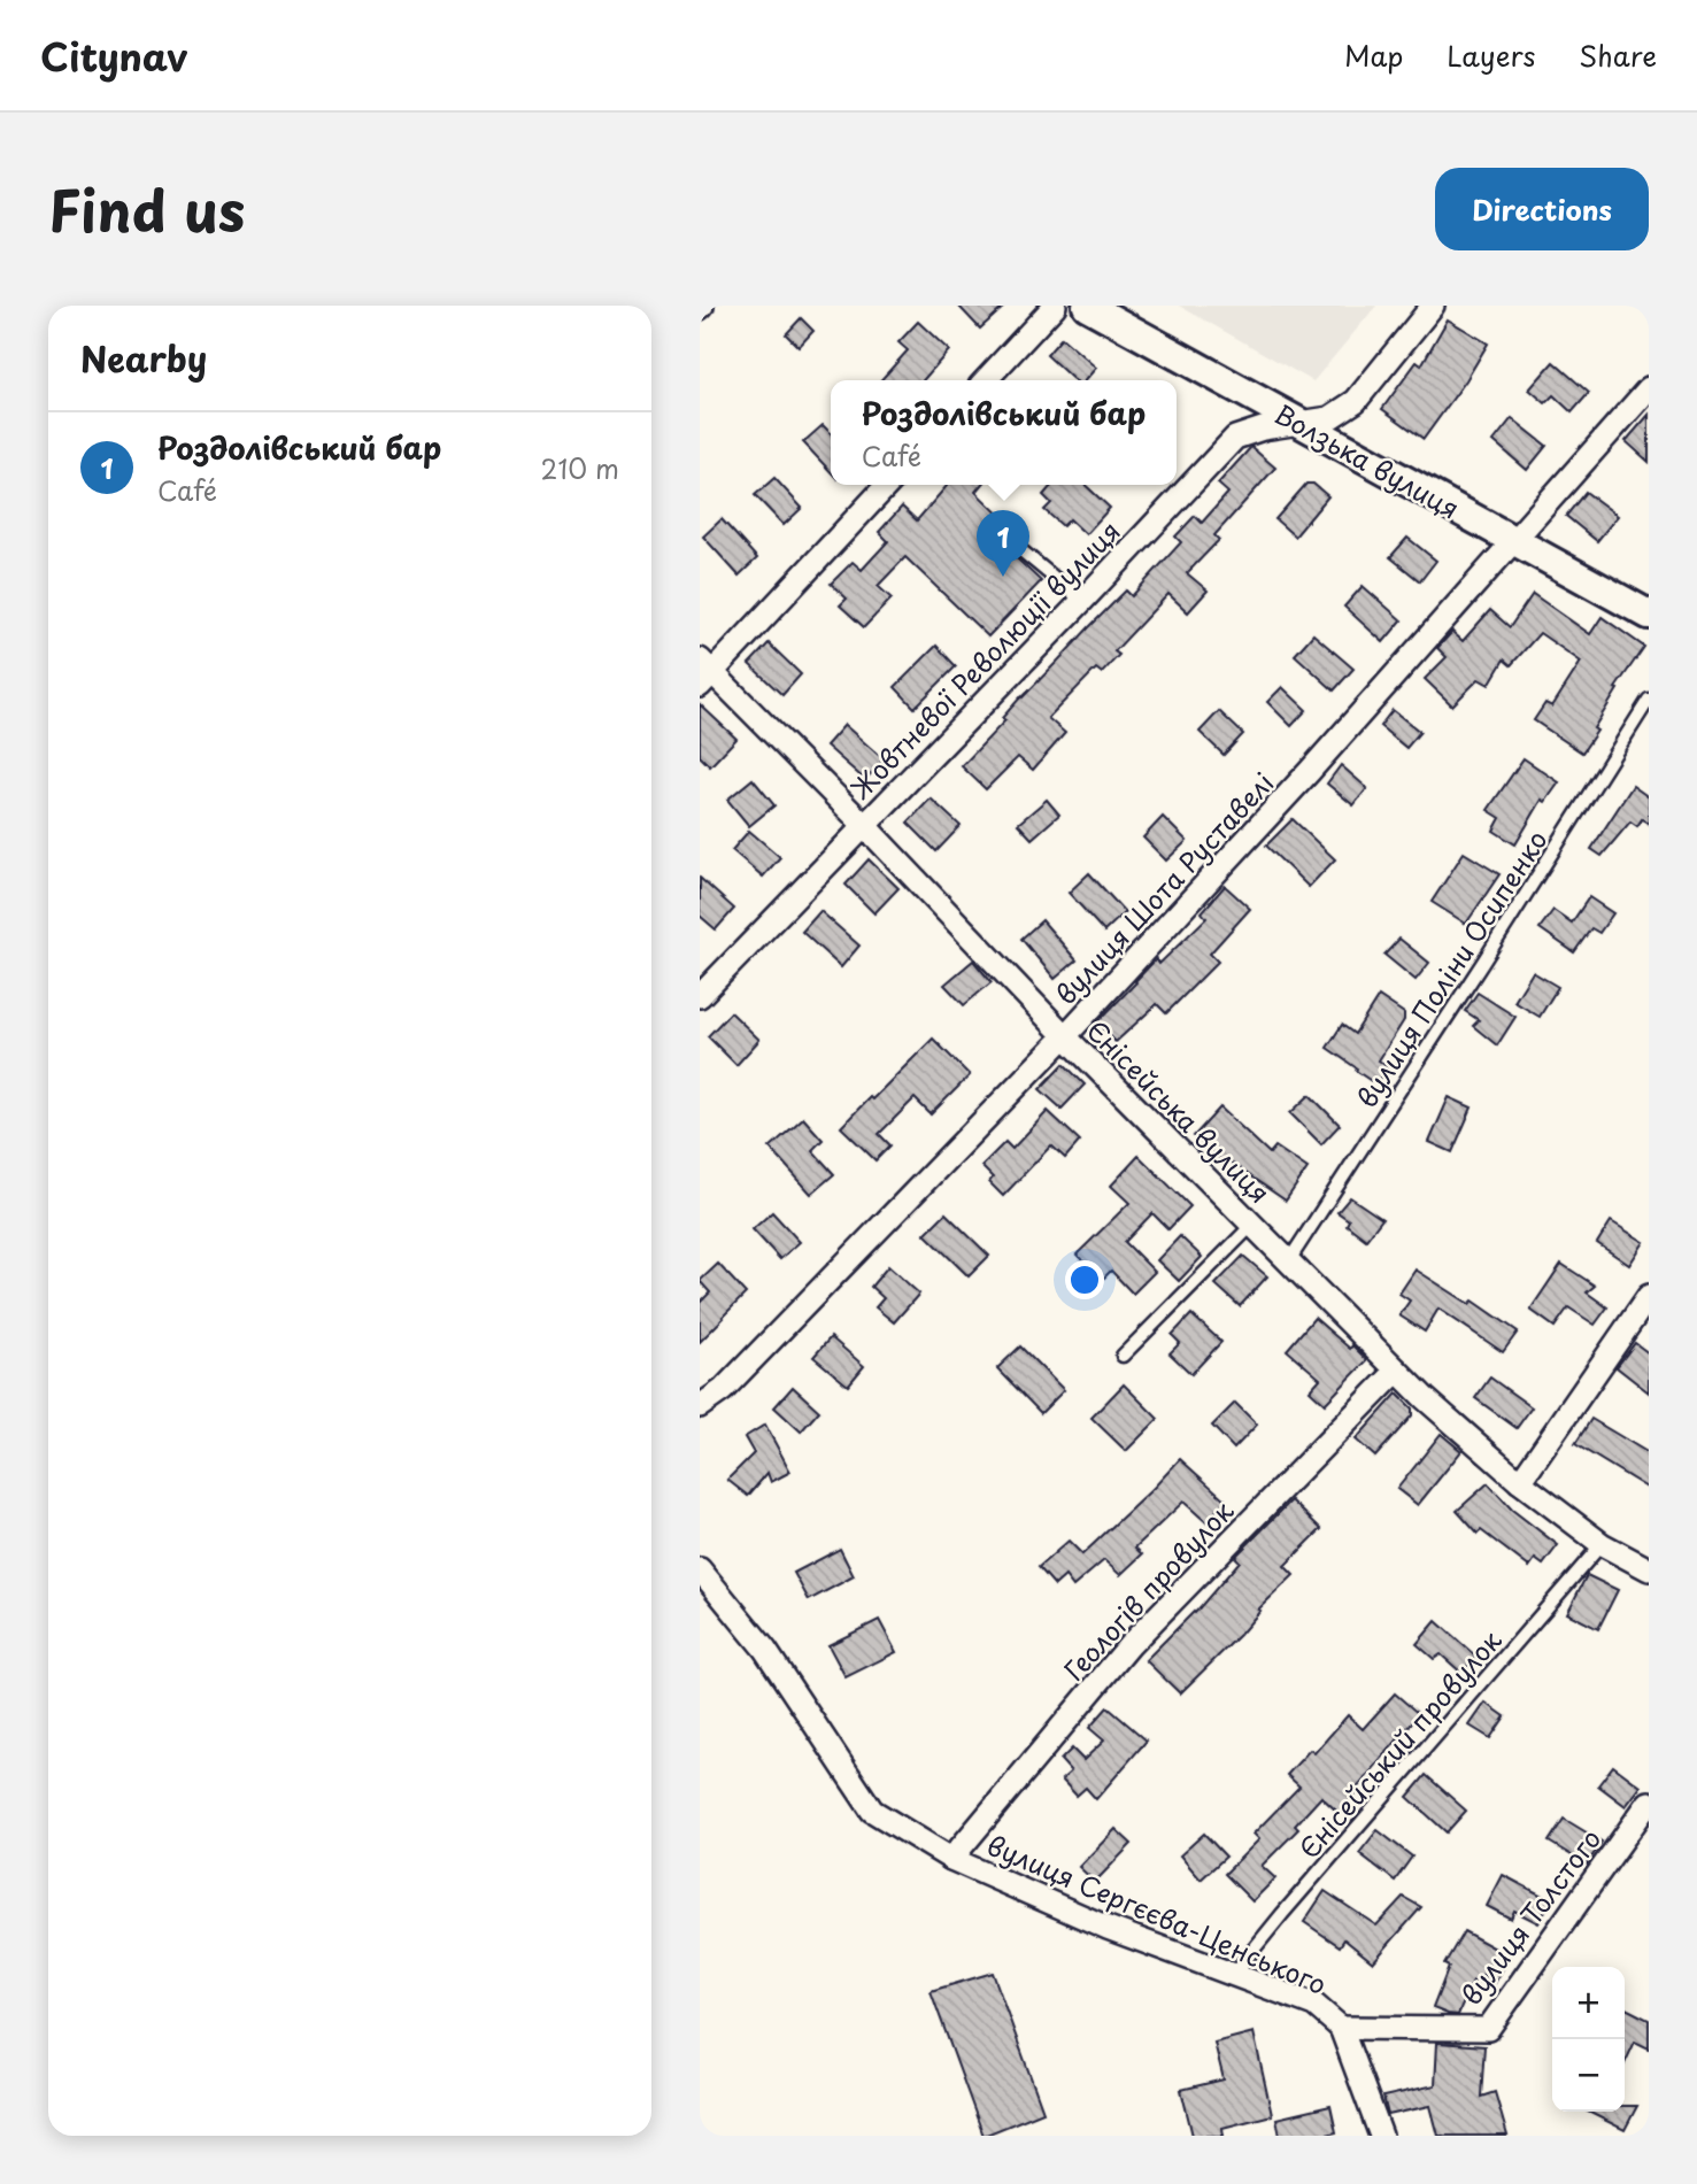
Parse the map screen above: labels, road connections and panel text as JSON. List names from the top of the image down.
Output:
{
  "streets": {
    "street": [
      "Волзька вулиця",
      "Жовтневої Революції вулиця",
      "вулиця Шота Руставелі",
      "Єнісейська вулиця",
      "Геологів провулок",
      "вулиця Сергєєва-Ценського",
      "вулиця Толстого"
    ],
    "lane": ["вулиця Поліни Осипенко", "Єнісейський провулок"]
  },
  "crossings": [
    ["Волзька вулиця", "Жовтневої Революції вулиця"],
    ["Волзька вулиця", "вулиця Шота Руставелі"],
    ["Жовтневої Революції вулиця", "Єнісейська вулиця"],
    ["вулиця Шота Руставелі", "Єнісейська вулиця"],
    ["вулиця Поліни Осипенко", "Єнісейська вулиця"],
    ["Єнісейська вулиця", "Геологів провулок"],
    ["Єнісейська вулиця", "Єнісейський провулок"],
    ["Геологів провулок", "вулиця Сергєєва-Ценського"],
    ["Єнісейський провулок", "вулиця Сергєєва-Ценського"],
    ["вулиця Сергєєва-Ценського", "вулиця Толстого"]
  ],
  "page": {
    "header": "Citynav",
    "nav": ["Map", "Layers", "Share"],
    "title": "Find us",
    "buttons": "Directions",
    "heading": "Nearby",
    "popup": ["Роздолівський бар", "Café"],
    "list": [
      {
        "mark": "1",
        "name": "Роздолівський бар",
        "note": "Café",
        "value": "210 m"
      }
    ],
    "pins": "1",
    "map_buttons": ["+", "−"]
  }
}
